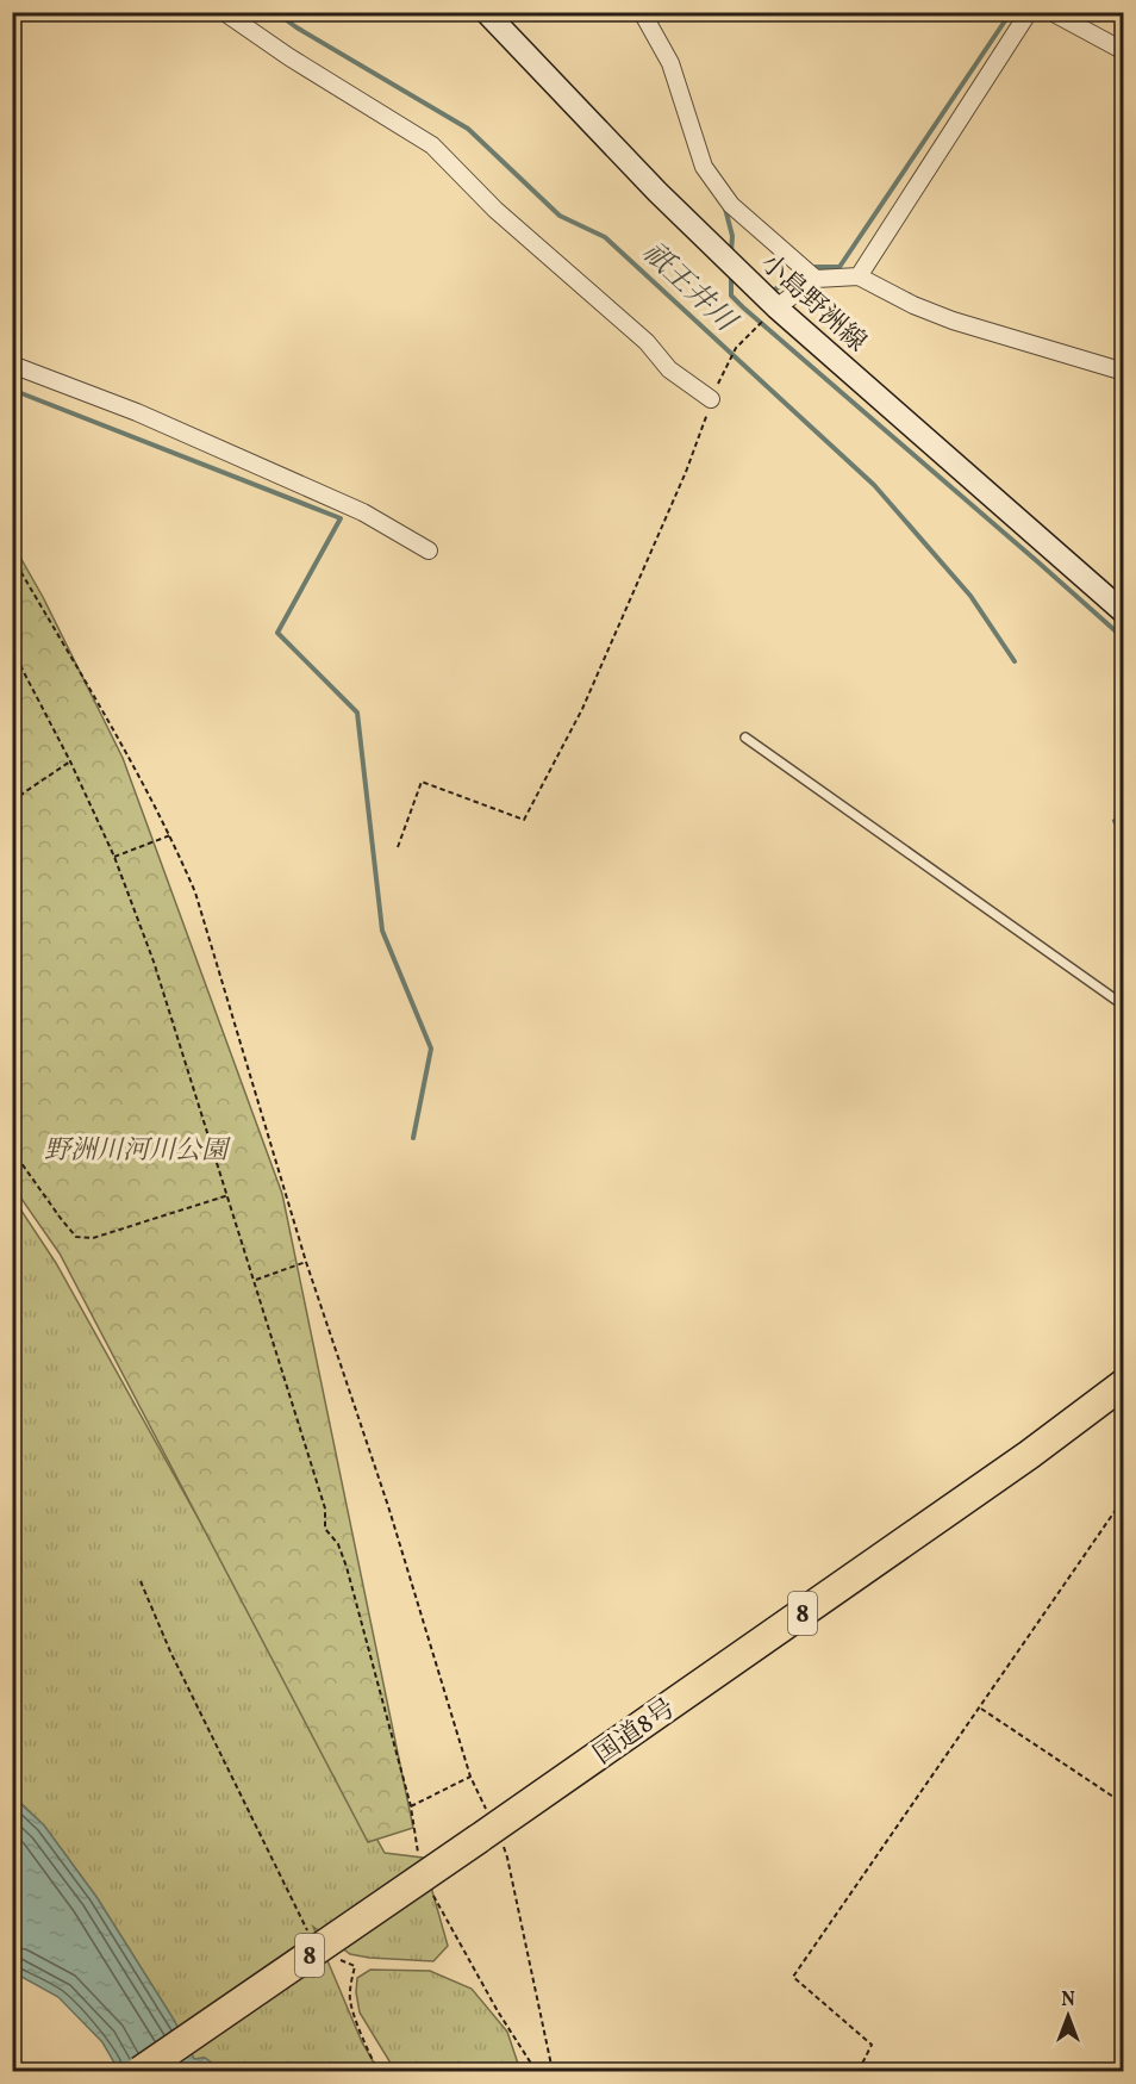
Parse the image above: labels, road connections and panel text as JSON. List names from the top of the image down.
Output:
{
  "streets": {
    "highway": ["8", "国道8号"],
    "main road": ["小島野洲線"]
  },
  "water": ["祇王井川"],
  "parks": ["野洲川河川公園"],
  "north": "top"
}
